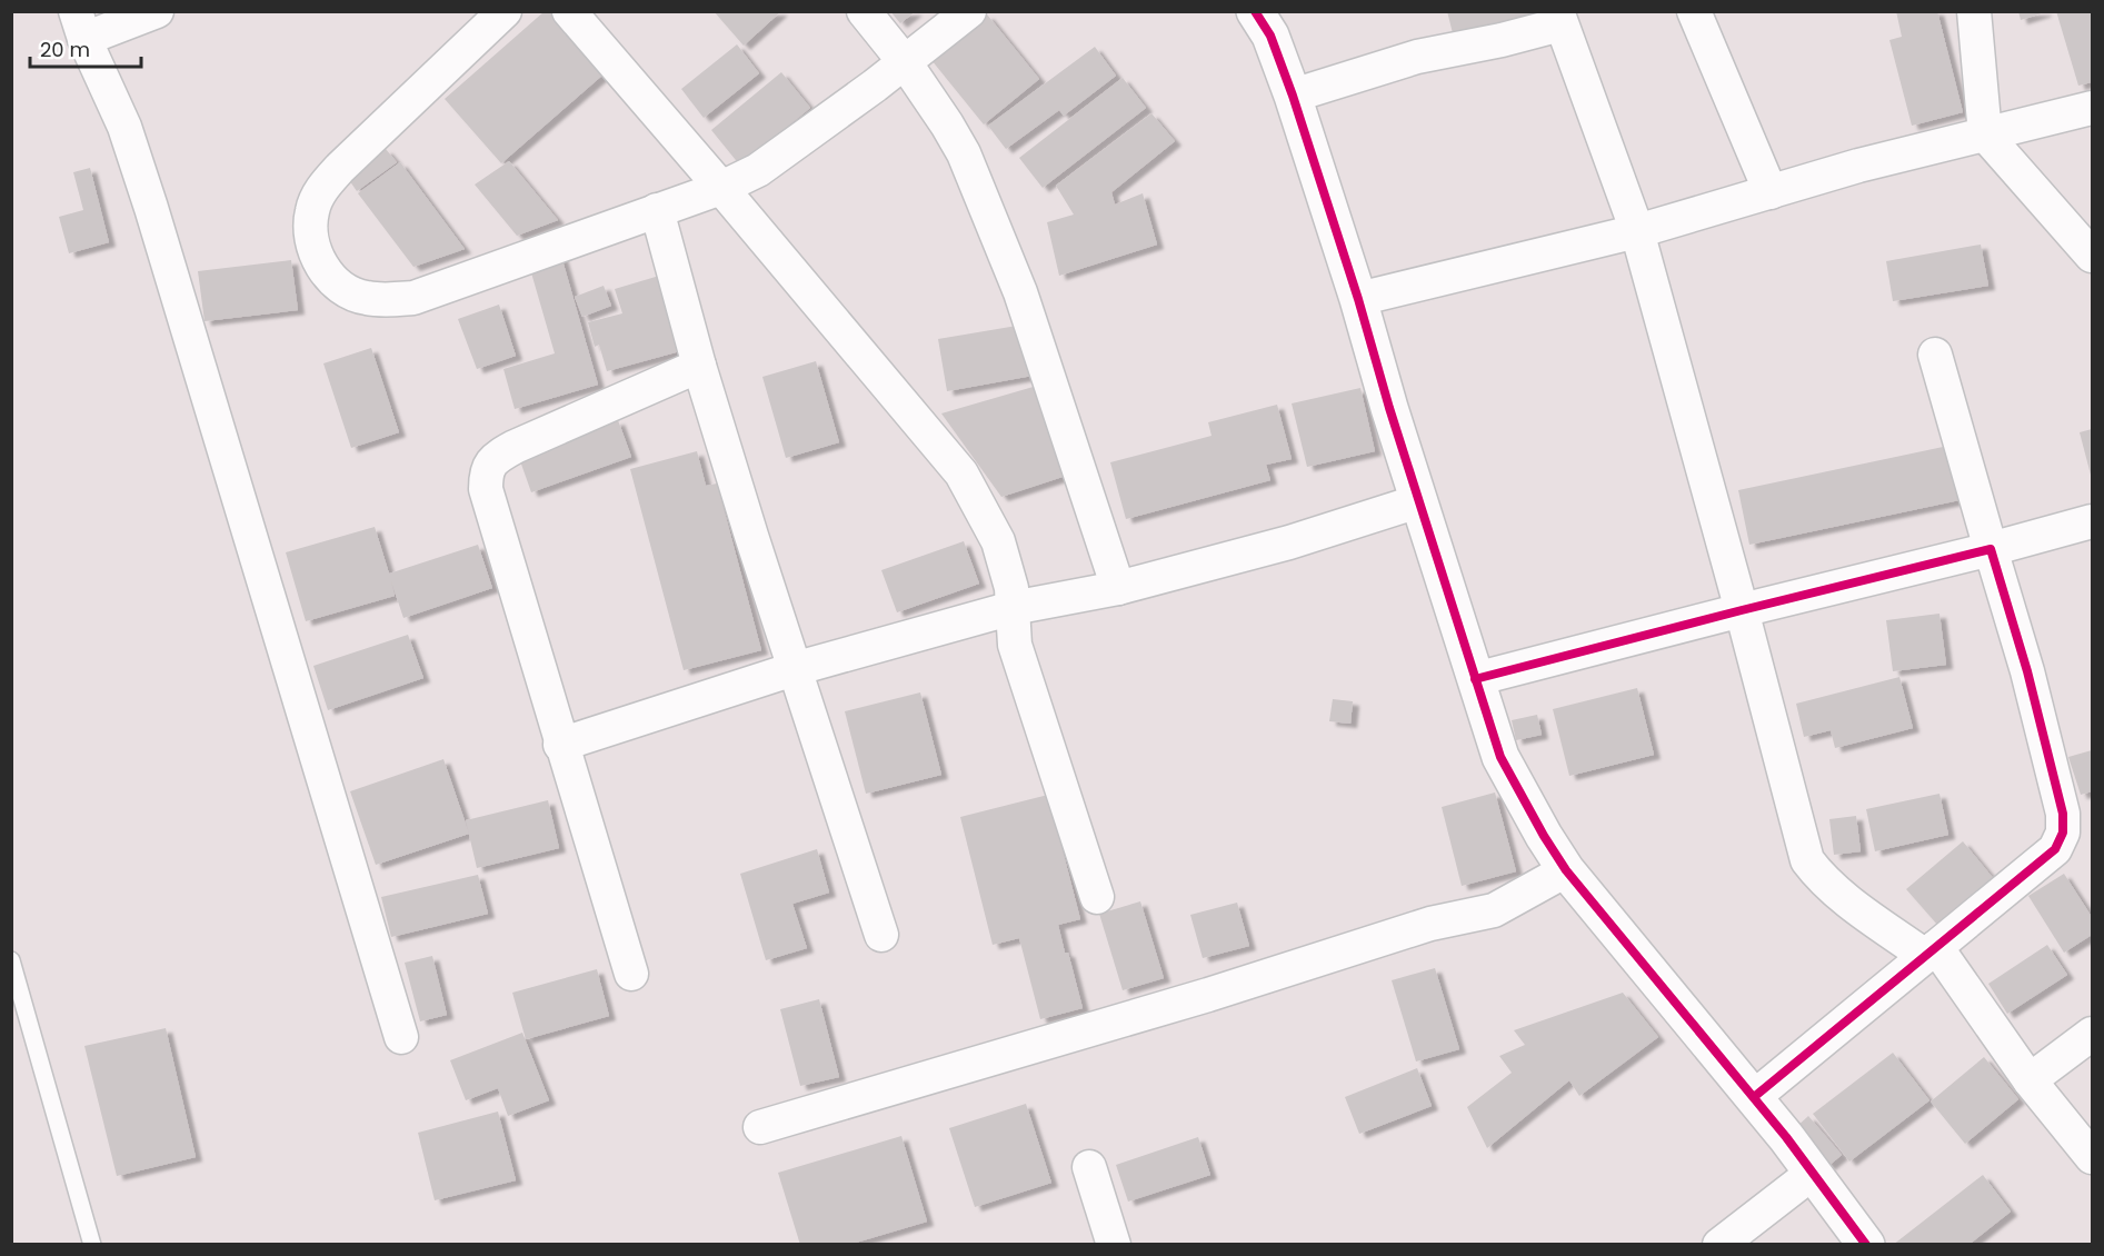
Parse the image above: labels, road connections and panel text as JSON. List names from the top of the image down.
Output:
{
  "scale_bar": "20 m"
}
